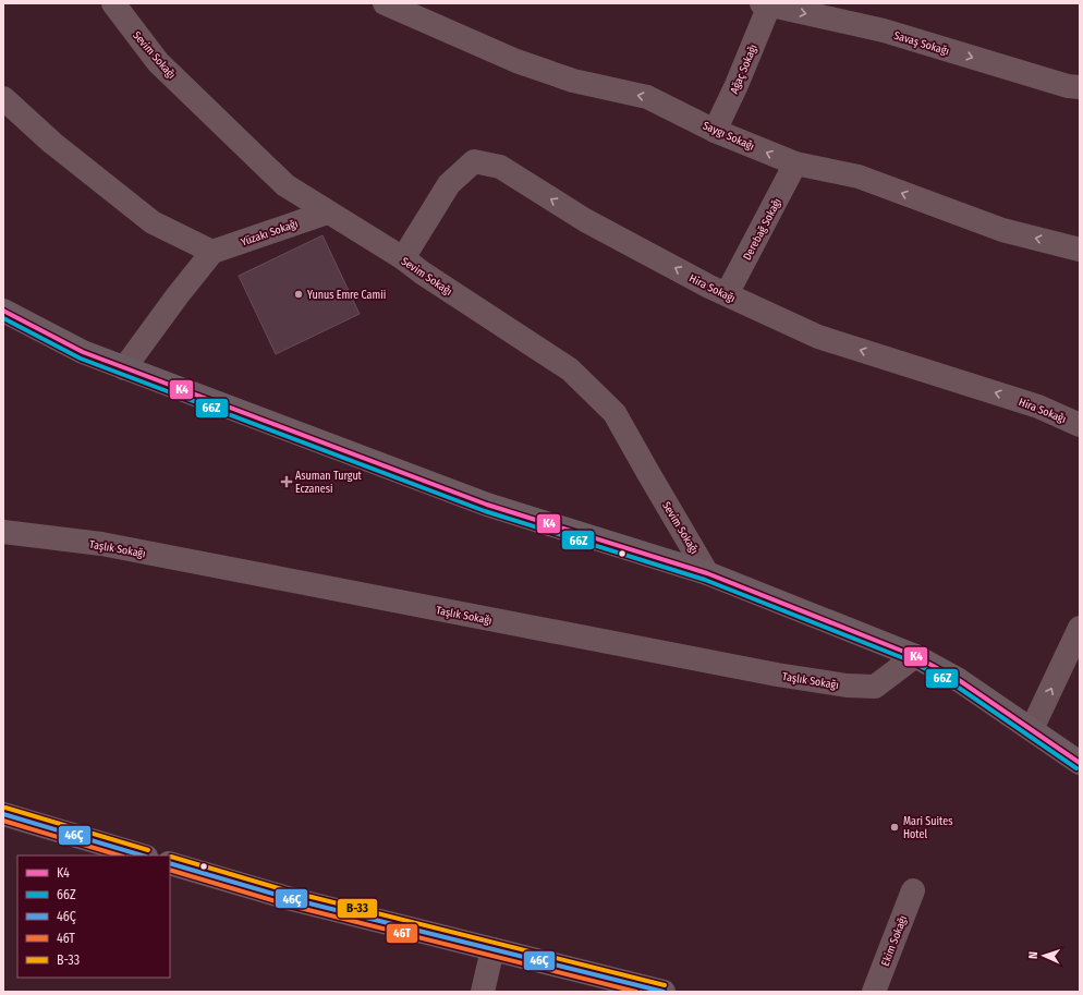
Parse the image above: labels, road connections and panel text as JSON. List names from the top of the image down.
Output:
{
  "streets": {
    "street": [
      "Savaş Sokağı",
      "Sevim Sokağı",
      "Ağaç Sokağı",
      "Saygı Sokağı",
      "Derebağ Sokağı",
      "Yüzakı Sokağı",
      "Hira Sokağı",
      "Taşlık Sokağı",
      "Ekim Sokağı"
    ]
  },
  "crossings": [
    ["Savaş Sokağı", "Ağaç Sokağı"],
    ["Sevim Sokağı", "Yüzakı Sokağı"],
    ["Sevim Sokağı", "Hira Sokağı"],
    ["Ağaç Sokağı", "Saygı Sokağı"],
    ["Saygı Sokağı", "Derebağ Sokağı"],
    ["Derebağ Sokağı", "Hira Sokağı"]
  ],
  "one_way": ["Savaş Sokağı", "Saygı Sokağı", "Hira Sokağı"],
  "places": {
    "other": ["Yunus Emre Camii", "Mari Suites Hotel"],
    "health": ["Asuman Turgut Eczanesi"]
  },
  "lines": [
    "transit line K4",
    "transit line 66Z",
    "transit line B-33",
    "transit line 46Ç",
    "transit line 46T"
  ],
  "legend": [
    "K4",
    "66Z",
    "46Ç",
    "46T",
    "B-33"
  ],
  "north": "left"
}
